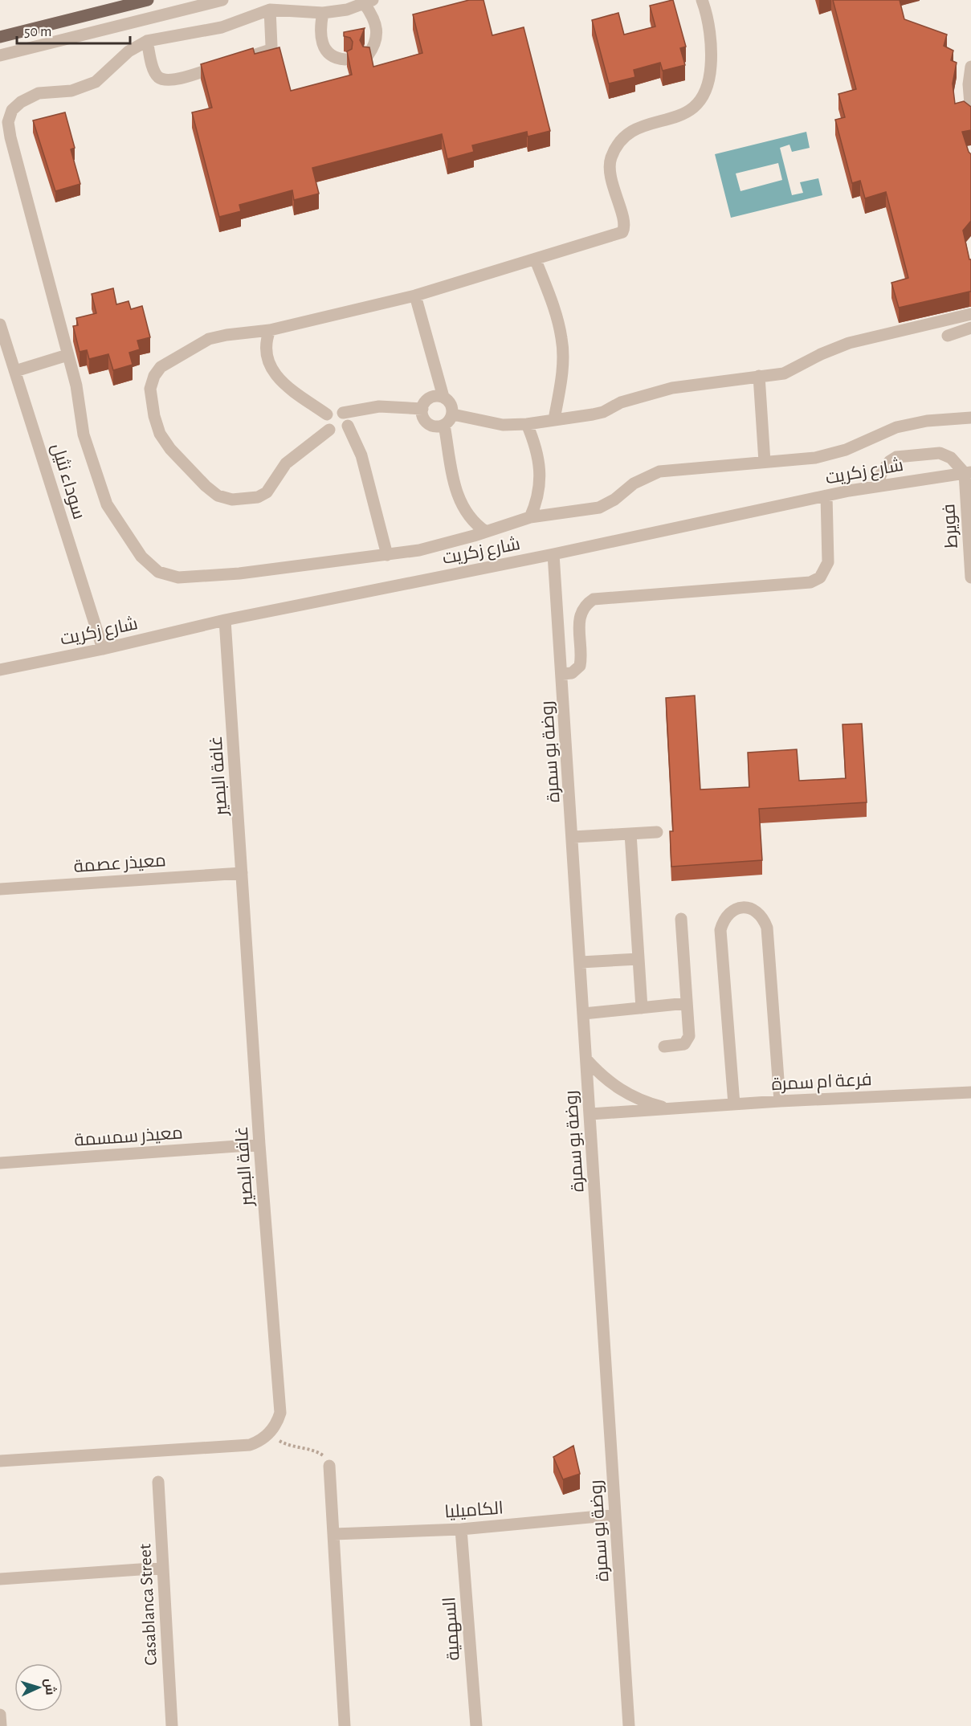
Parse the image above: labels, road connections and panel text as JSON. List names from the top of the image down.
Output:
{
  "streets": {
    "street": [
      "شارع زكريت",
      "سوداء نثيل",
      "فويرط",
      "روضة بو سمرة",
      "غافة البصير",
      "معيذر عصمة",
      "فرعة ام سمرة",
      "معيذر سمسمة",
      "الكاميليا",
      "Casablanca Street",
      "السهمية"
    ]
  },
  "crossings": [
    ["شارع زكريت", "سوداء نثيل"],
    ["شارع زكريت", "فويرط"],
    ["شارع زكريت", "روضة بو سمرة"],
    ["شارع زكريت", "غافة البصير"],
    ["روضة بو سمرة", "فرعة ام سمرة"],
    ["روضة بو سمرة", "الكاميليا"],
    ["غافة البصير", "معيذر عصمة"],
    ["غافة البصير", "معيذر سمسمة"],
    ["الكاميليا", "السهمية"]
  ],
  "scale_bar": "50 m",
  "north": "right"
}
